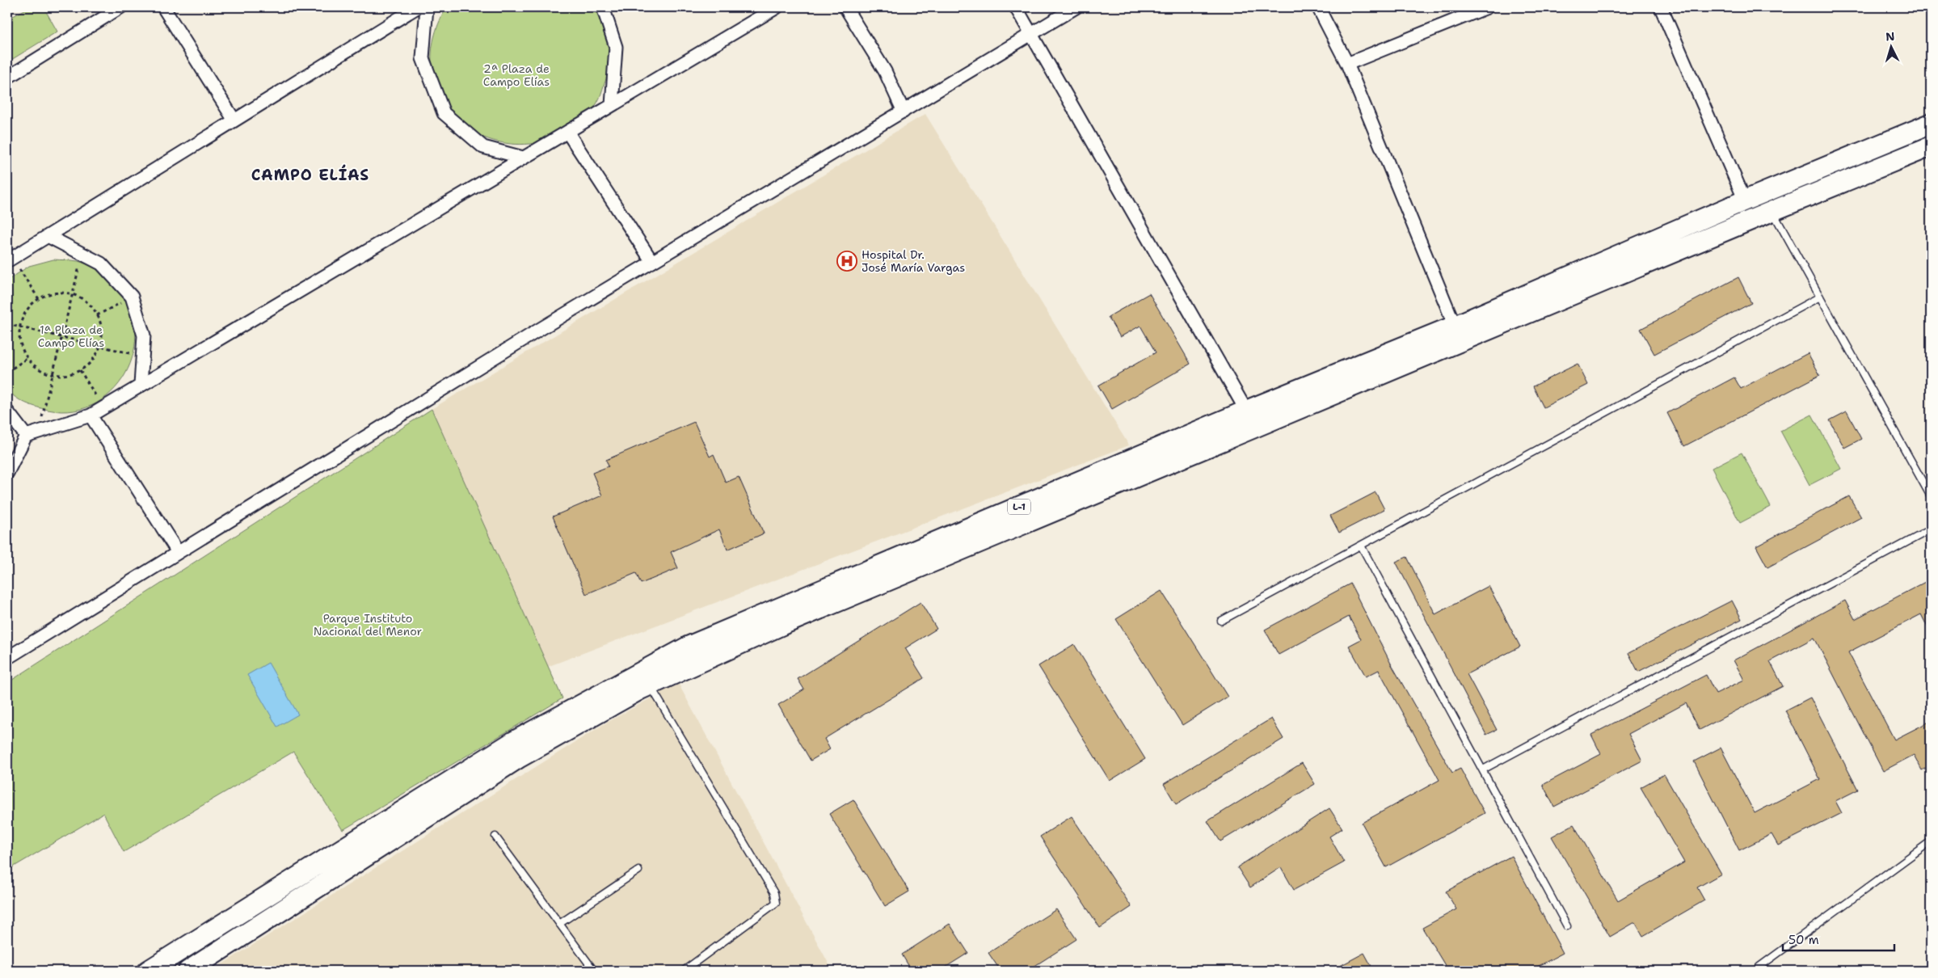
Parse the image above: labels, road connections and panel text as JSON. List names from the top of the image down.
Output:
{
  "streets": {
    "main road": ["L-1"]
  },
  "districts": ["CAMPO ELÍAS"],
  "parks": ["2ª Plaza de Campo Elías", "1ª Plaza de Campo Elías", "Parque Instituto Nacional del Menor"],
  "places": {
    "hospital": ["Hospital Dr. José María Vargas"]
  },
  "scale_bar": "50 m",
  "north": "top"
}
